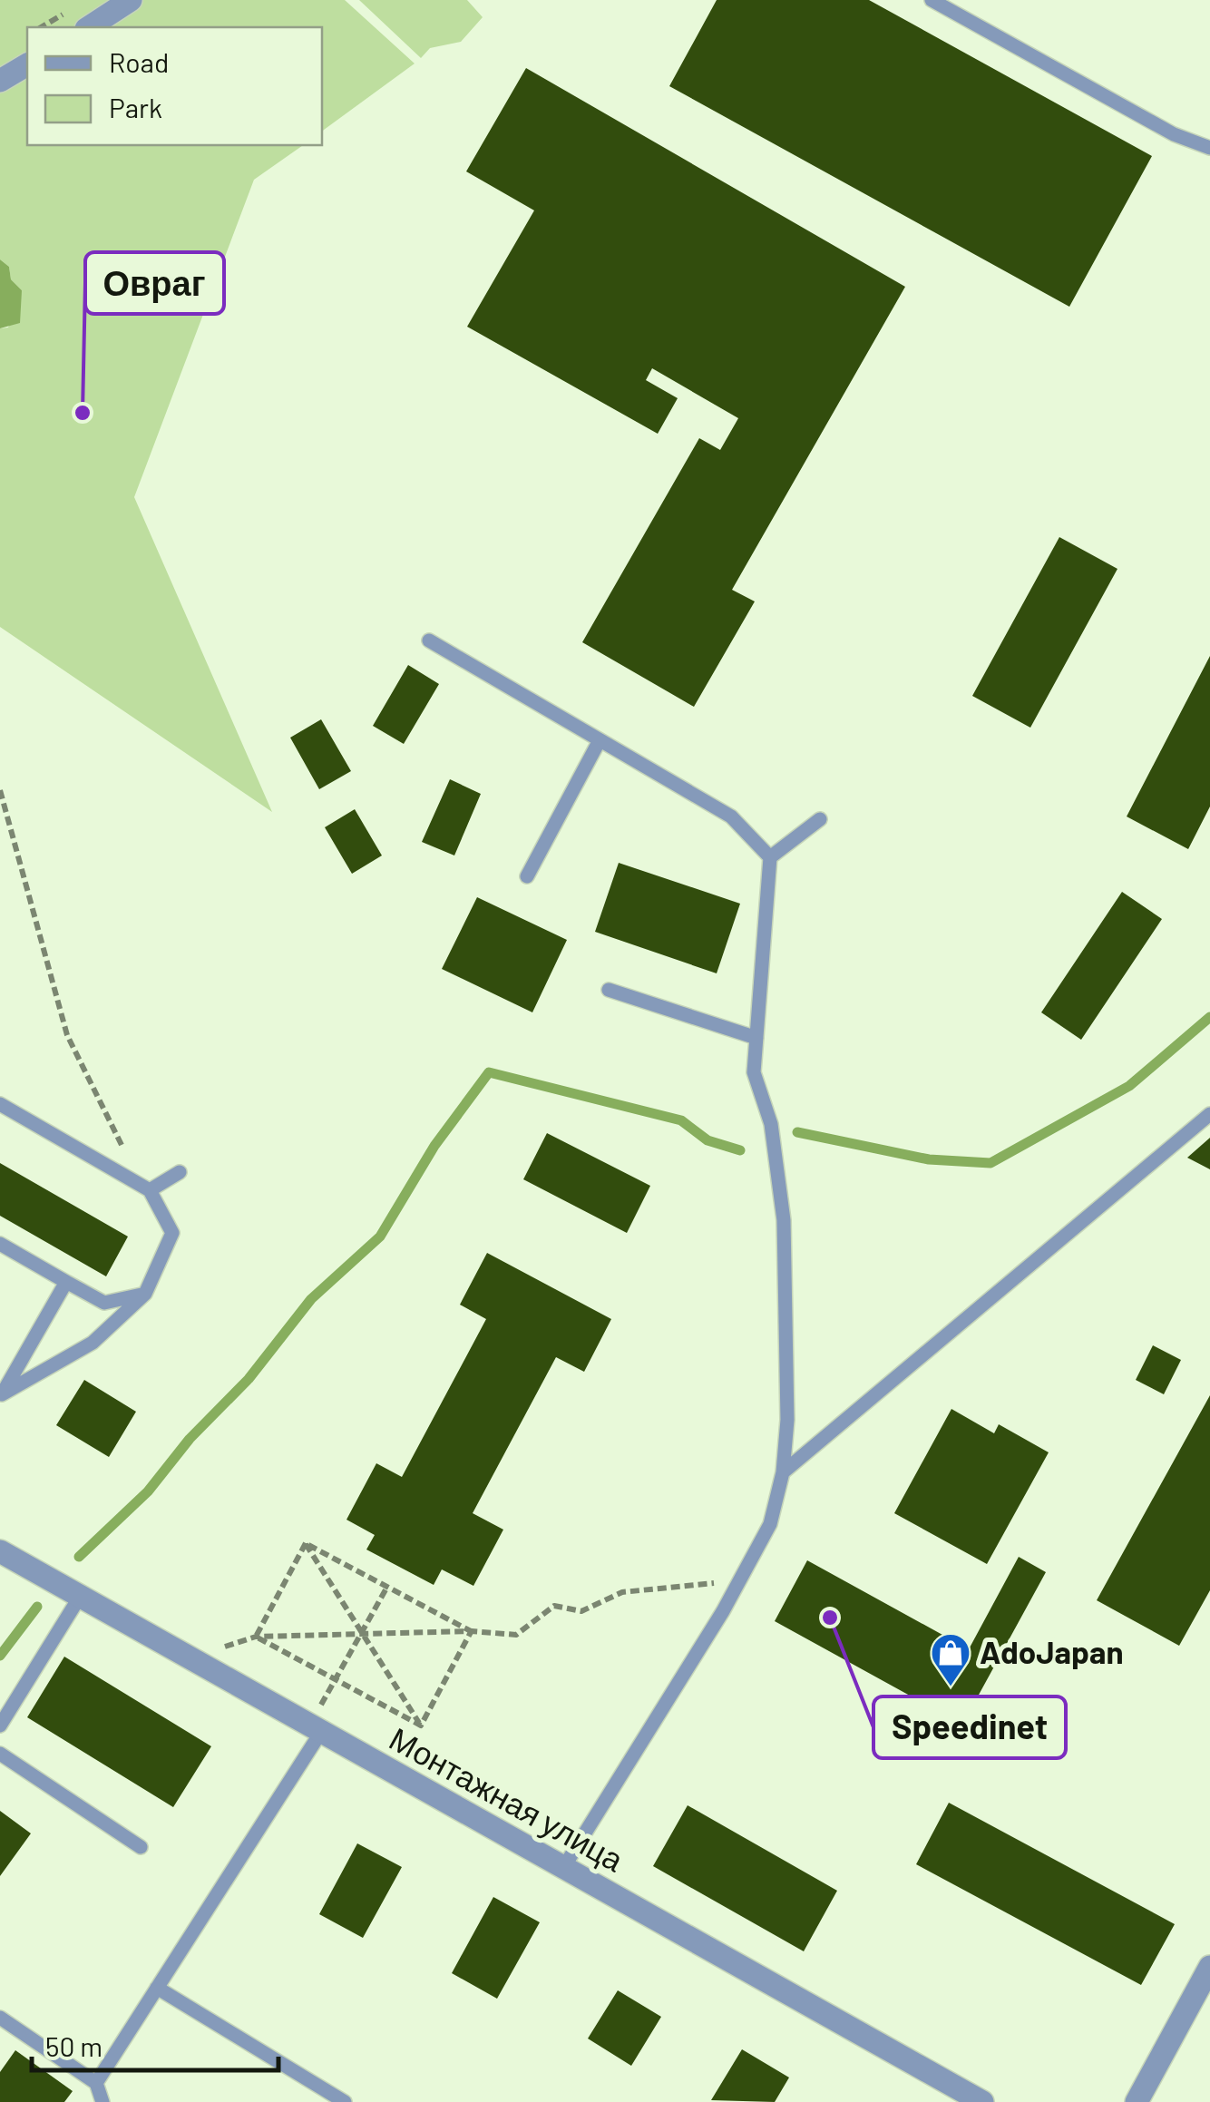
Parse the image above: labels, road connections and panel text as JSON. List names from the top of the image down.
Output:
{
  "streets": {
    "street": ["Монтажная улица"]
  },
  "places": {
    "other": ["Овраг", "Speedinet"],
    "shop": ["AdoJapan"]
  },
  "legend": ["Road", "Park"],
  "scale_bar": "50 m"
}
